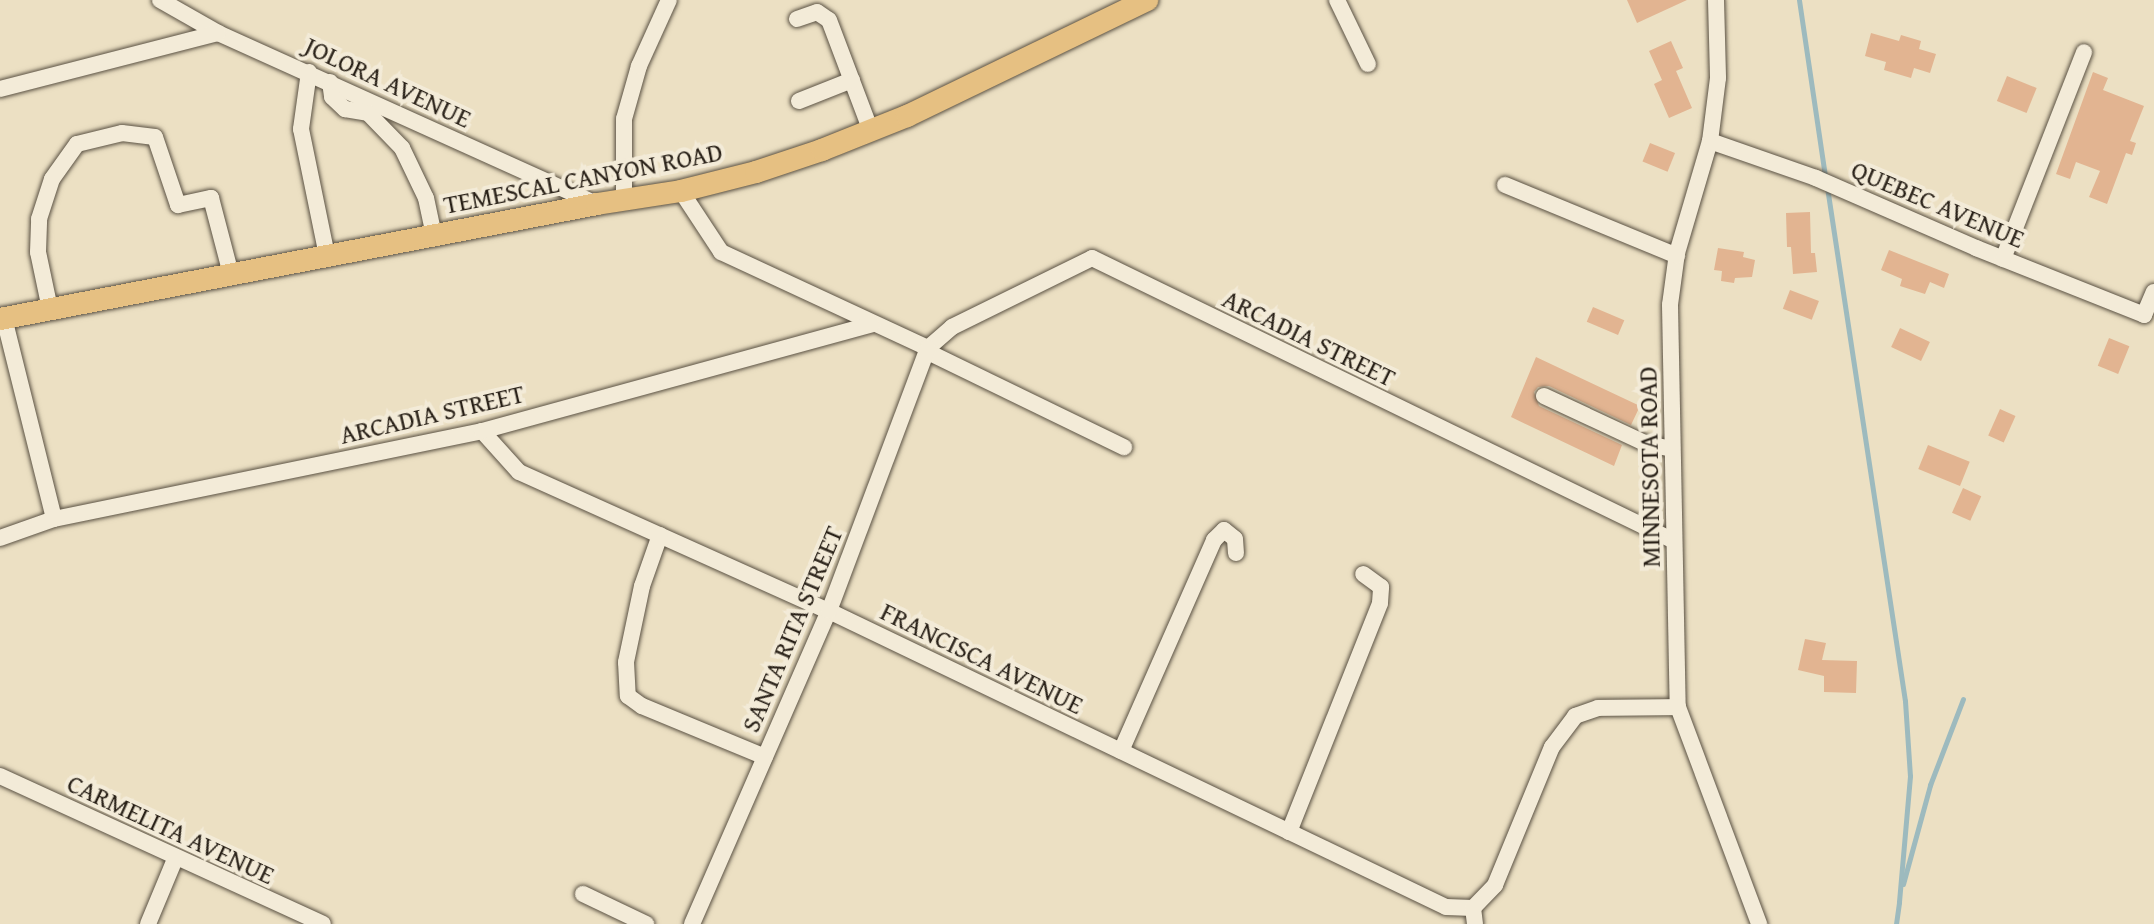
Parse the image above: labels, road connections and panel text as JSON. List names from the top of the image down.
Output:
{
  "streets": {
    "main road": ["TEMESCAL CANYON ROAD"],
    "street": [
      "JOLORA AVENUE",
      "QUEBEC AVENUE",
      "ARCADIA STREET",
      "MINNESOTA ROAD",
      "SANTA RITA STREET",
      "FRANCISCA AVENUE",
      "CARMELITA AVENUE"
    ]
  },
  "crossings": [
    ["JOLORA AVENUE", "TEMESCAL CANYON ROAD"],
    ["QUEBEC AVENUE", "MINNESOTA ROAD"],
    ["ARCADIA STREET", "MINNESOTA ROAD"],
    ["ARCADIA STREET", "SANTA RITA STREET"],
    ["ARCADIA STREET", "FRANCISCA AVENUE"],
    ["SANTA RITA STREET", "FRANCISCA AVENUE"]
  ]
}
